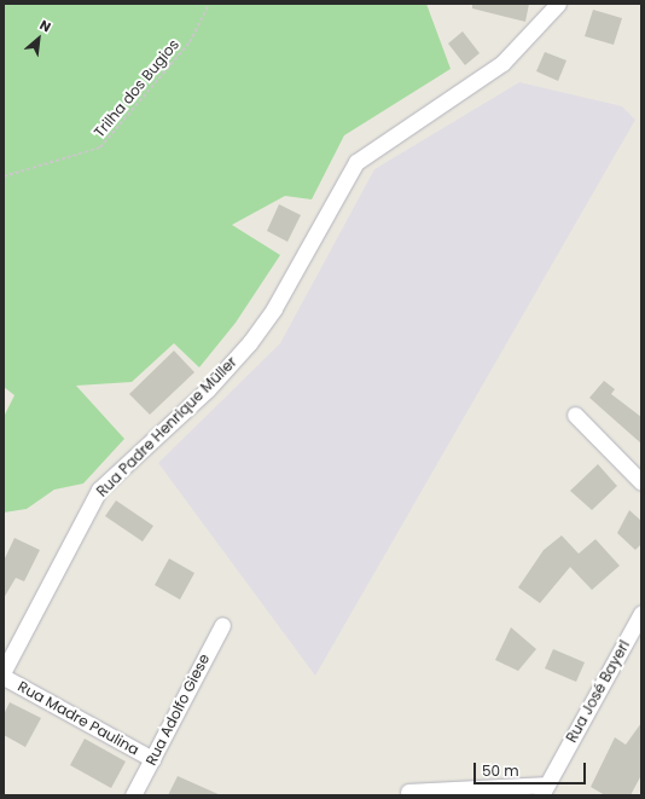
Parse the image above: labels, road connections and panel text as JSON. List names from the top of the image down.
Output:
{
  "streets": {
    "street": [
      "Rua Padre Henrique Müller",
      "Rua José Bayerl",
      "Rua Adolfo Giese",
      "Rua Madre Paulina"
    ],
    "path": ["Trilha dos Bugios"]
  },
  "crossings": [
    ["Rua Adolfo Giese", "Rua Madre Paulina"]
  ],
  "scale_bar": "50 m",
  "north": "top right"
}
